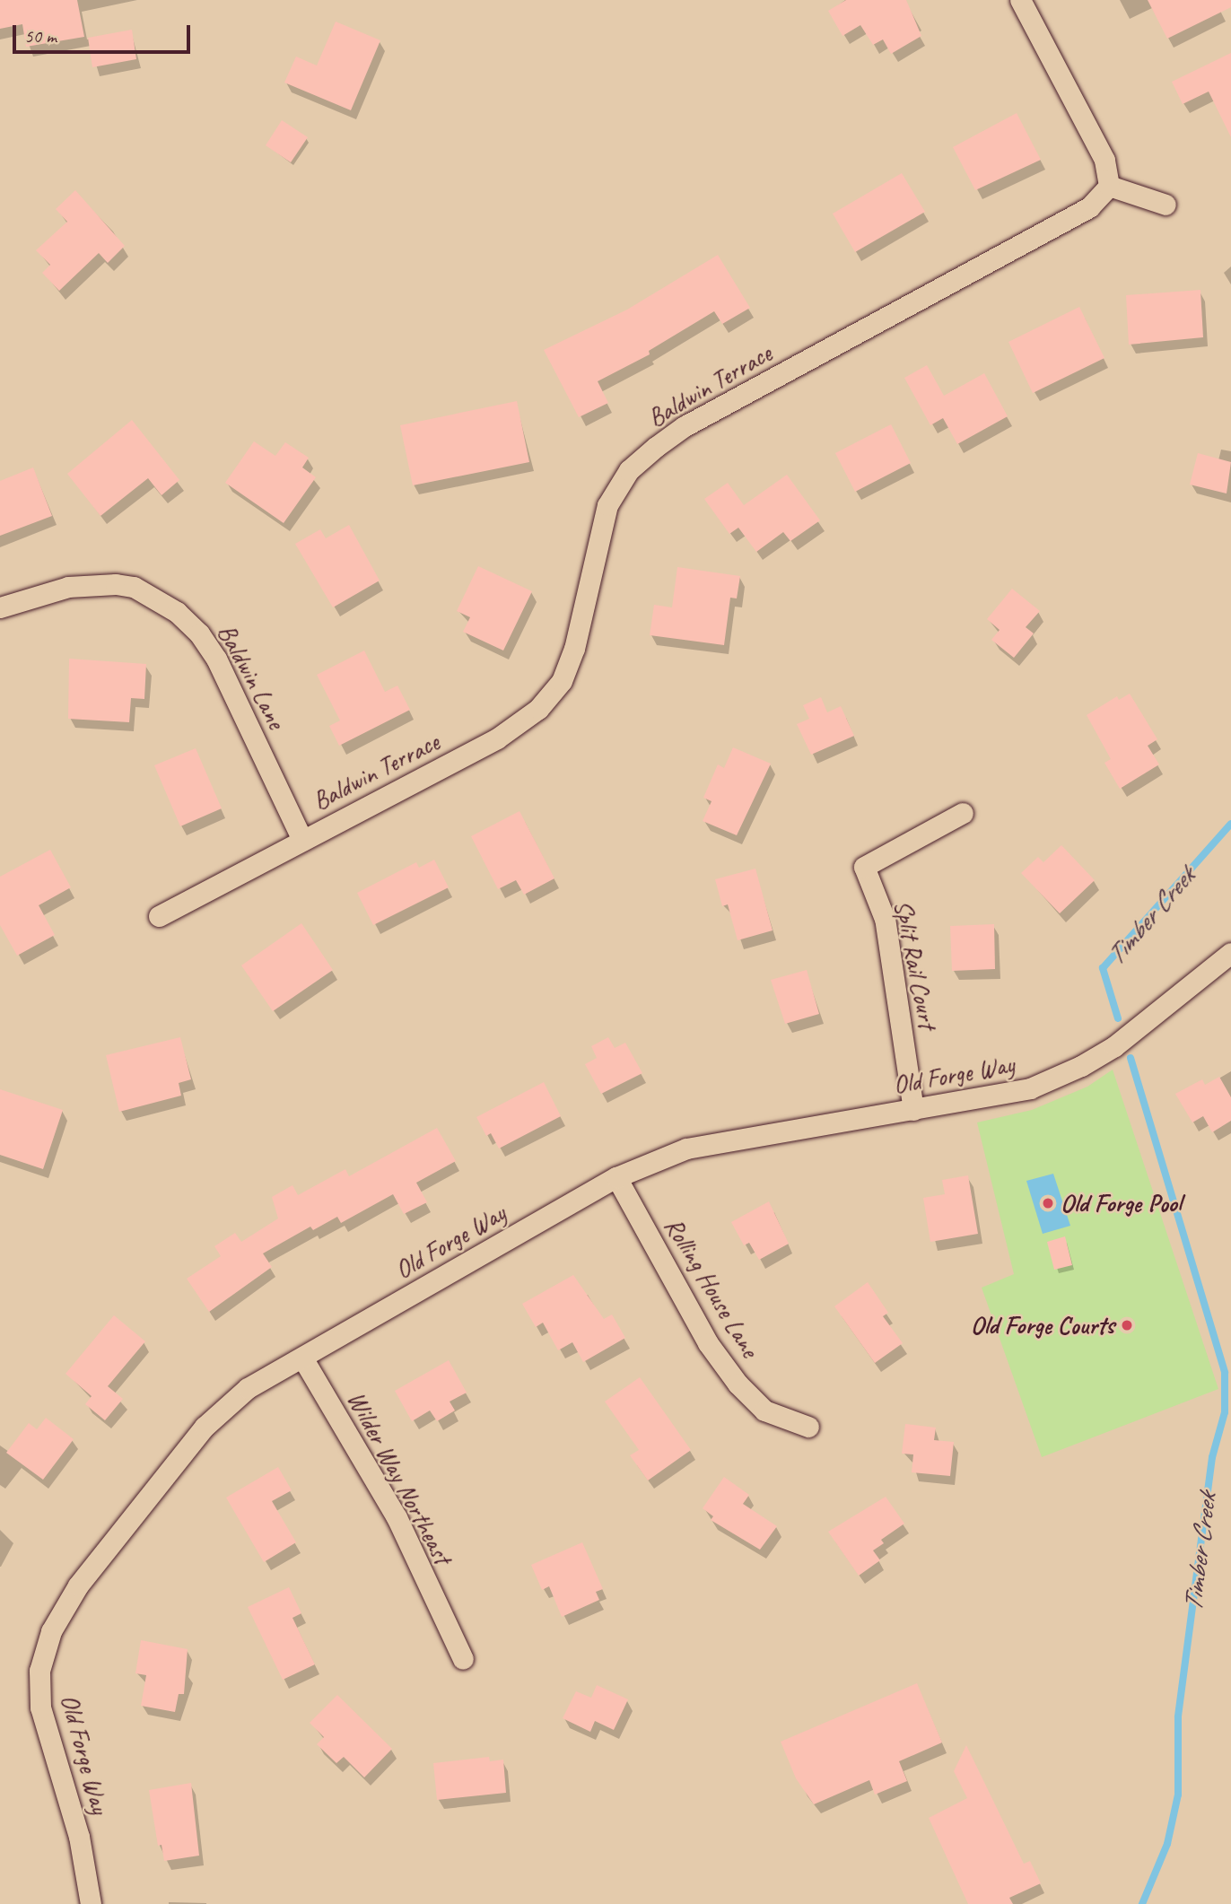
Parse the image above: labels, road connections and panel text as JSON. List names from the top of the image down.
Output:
{
  "streets": {
    "street": [
      "Baldwin Terrace",
      "Baldwin Lane",
      "Split Rail Court",
      "Old Forge Way",
      "Rolling House Lane",
      "Wilder Way Northeast"
    ]
  },
  "crossings": [
    ["Baldwin Terrace", "Baldwin Lane"],
    ["Split Rail Court", "Old Forge Way"],
    ["Old Forge Way", "Rolling House Lane"],
    ["Old Forge Way", "Wilder Way Northeast"]
  ],
  "water": ["Timber Creek"],
  "places": ["Old Forge Pool", "Old Forge Courts"],
  "scale_bar": "50 m"
}
